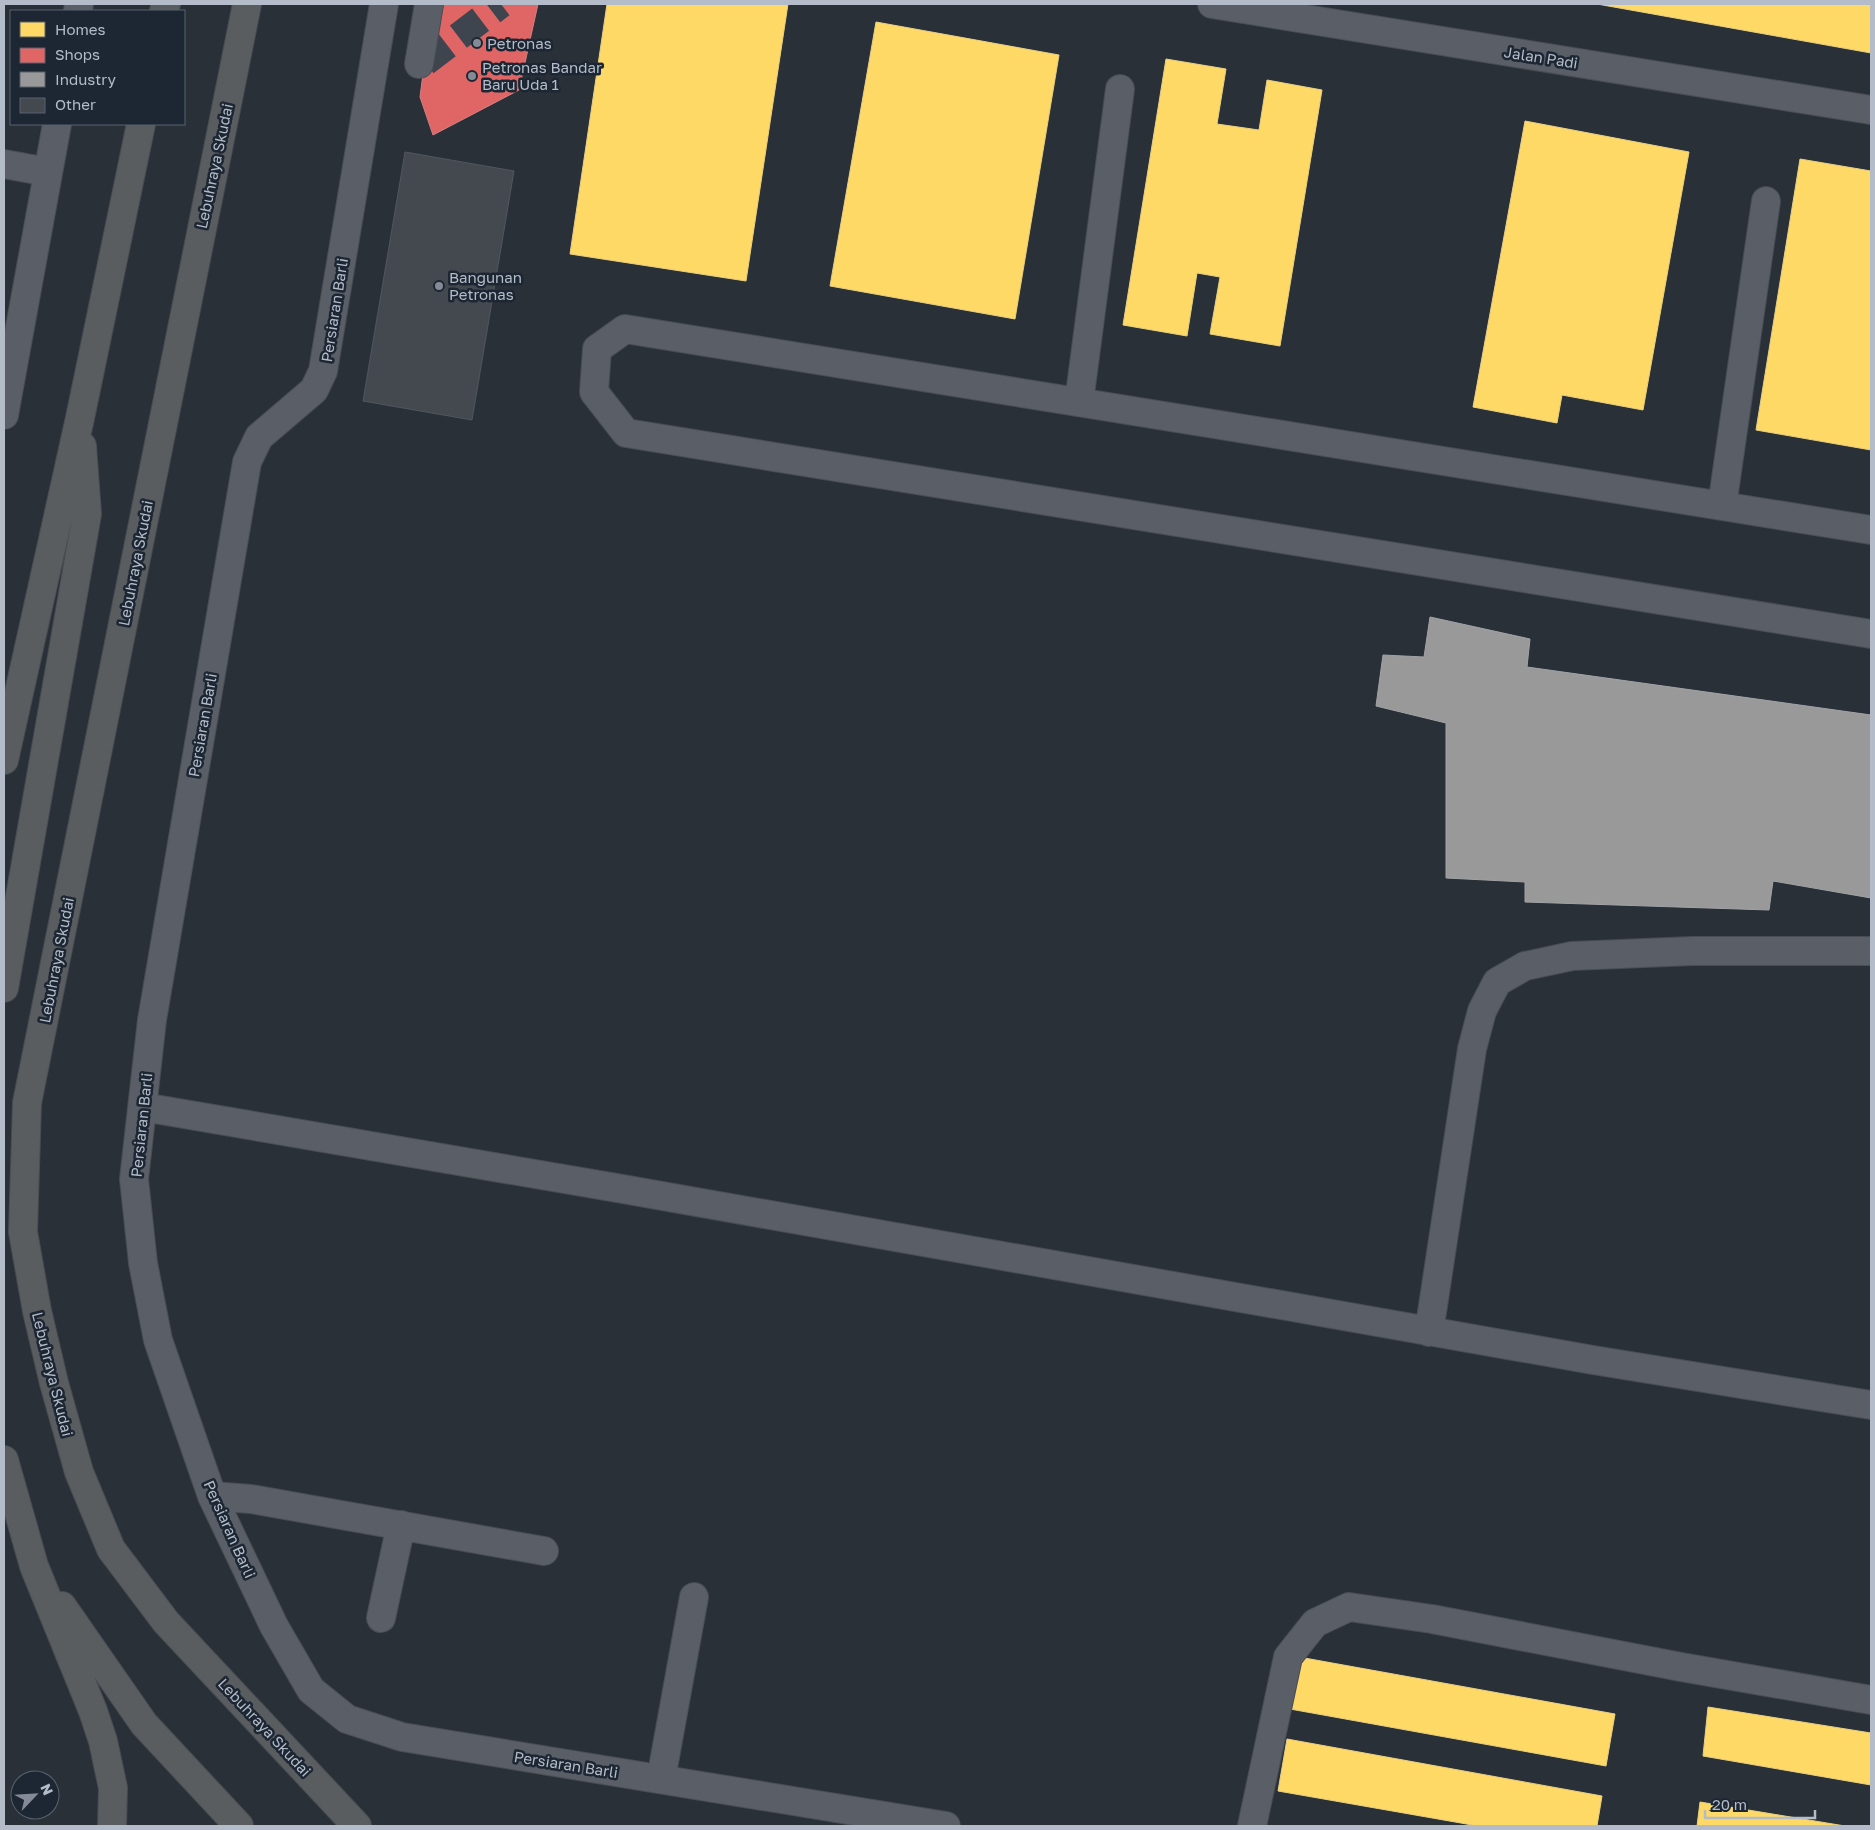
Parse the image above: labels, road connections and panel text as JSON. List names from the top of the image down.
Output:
{
  "streets": {
    "highway": ["Lebuhraya Skudai"],
    "street": ["Jalan Padi", "Persiaran Barli"]
  },
  "places": ["Petronas", "Petronas Bandar Baru Uda 1", "Bangunan Petronas"],
  "legend": [
    "Homes",
    "Shops",
    "Industry",
    "Other"
  ],
  "scale_bar": "20 m",
  "north": "top right"
}
